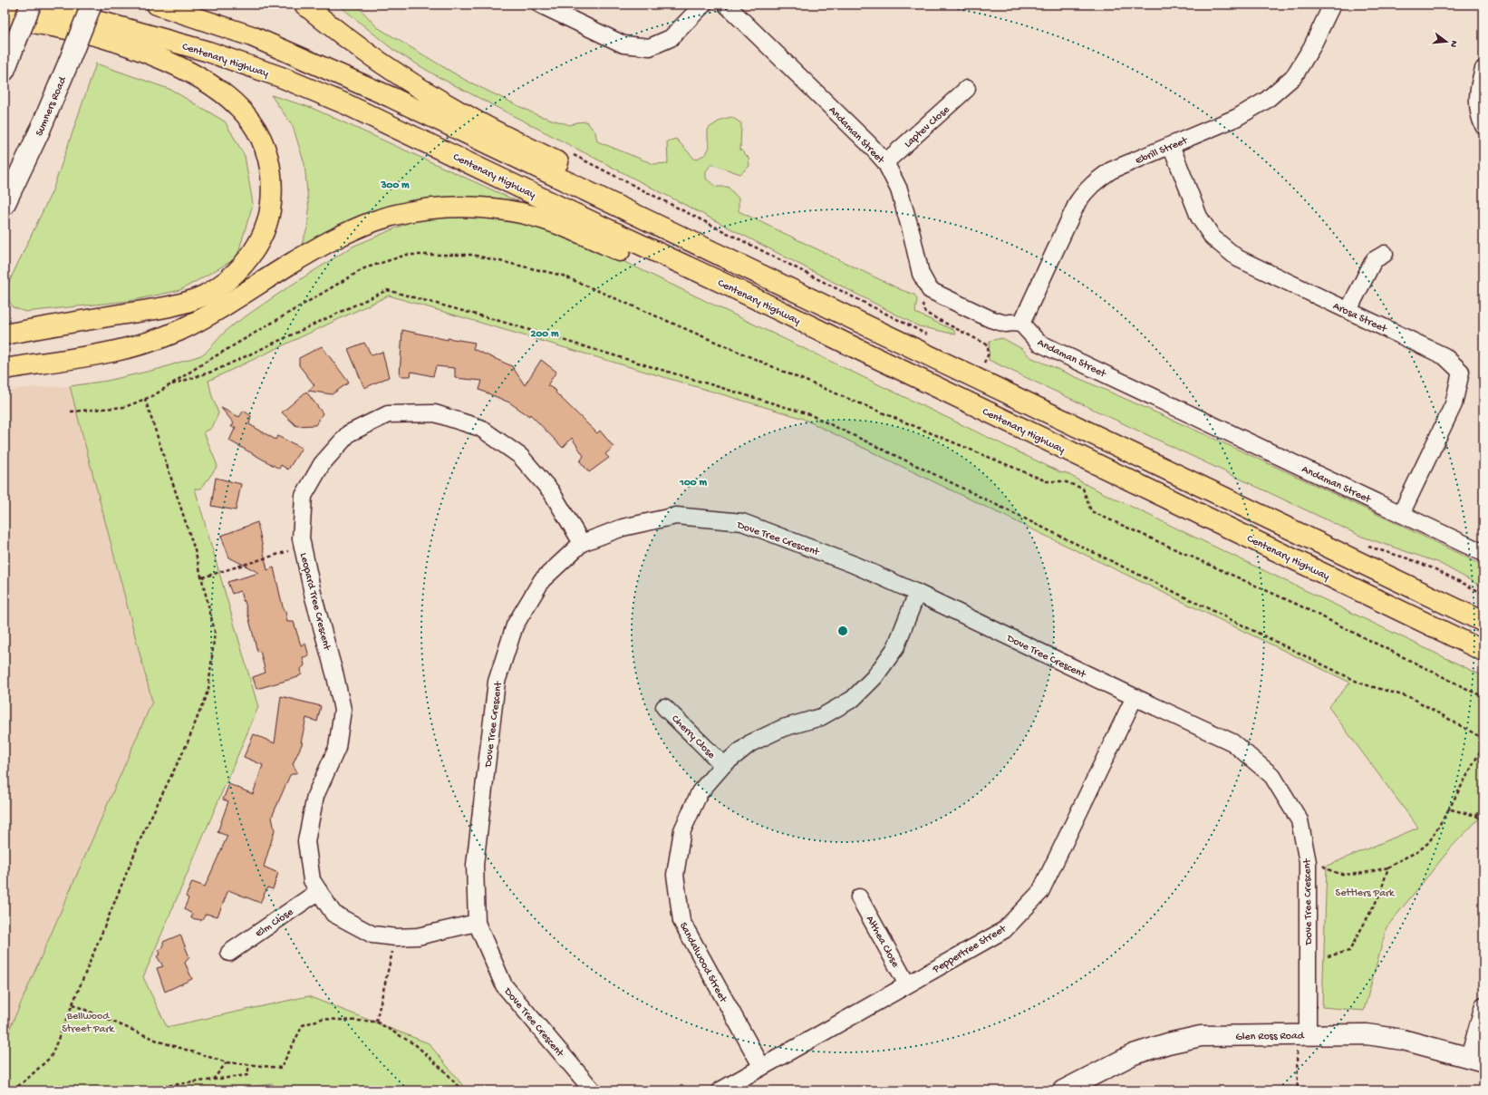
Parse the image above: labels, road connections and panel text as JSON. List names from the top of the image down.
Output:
{
  "streets": {
    "highway": ["Centenary Highway"],
    "street": [
      "Sumners Road",
      "Laptev Close",
      "Andaman Street",
      "Ebrill Street",
      "Arosa Street",
      "Dove Tree Crescent",
      "Leopard Tree Crescent",
      "Cherry Close",
      "Elm Close",
      "Althea Close",
      "Peppertree Street",
      "Sandalwood Street",
      "Glen Ross Road"
    ]
  },
  "crossings": [
    ["Laptev Close", "Andaman Street"],
    ["Andaman Street", "Ebrill Street"],
    ["Andaman Street", "Arosa Street"],
    ["Ebrill Street", "Arosa Street"],
    ["Dove Tree Crescent", "Leopard Tree Crescent"],
    ["Dove Tree Crescent", "Peppertree Street"],
    ["Dove Tree Crescent", "Sandalwood Street"],
    ["Dove Tree Crescent", "Glen Ross Road"],
    ["Leopard Tree Crescent", "Elm Close"],
    ["Cherry Close", "Sandalwood Street"],
    ["Althea Close", "Peppertree Street"],
    ["Peppertree Street", "Sandalwood Street"]
  ],
  "parks": ["Settlers Park", "Bellwood Street Park"],
  "north": "right",
  "rings": ["300 m", "200 m", "100 m"]
}
